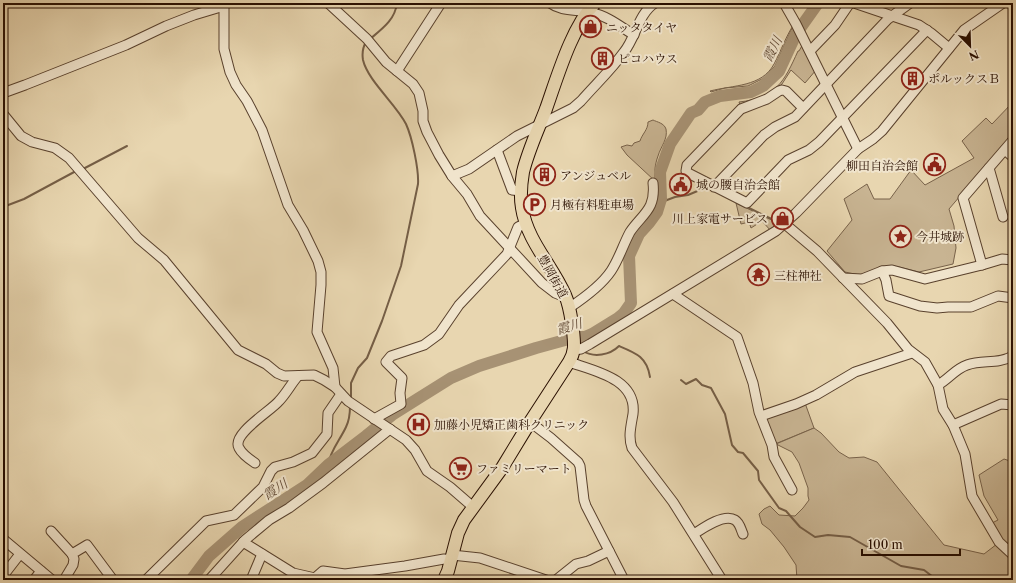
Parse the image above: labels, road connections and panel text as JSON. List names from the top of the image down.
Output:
{
  "streets": {
    "main road": ["豊岡街道"]
  },
  "water": ["霞川"],
  "places": {
    "shop": ["ニッタタイヤ", "川上家電サービス"],
    "building": ["ピコハウス", "ポルックスＢ", "アンジュベル"],
    "public building": ["柳田自治会館", "城の腰自治会館"],
    "parking": ["月極有料駐車場"],
    "place": ["今井城跡"],
    "temple": ["三柱神社"],
    "hospital": ["加藤小児矯正歯科クリニック"],
    "supermarket": ["ファミリーマート"]
  },
  "scale_bar": "100 m",
  "north": "bottom right"
}
